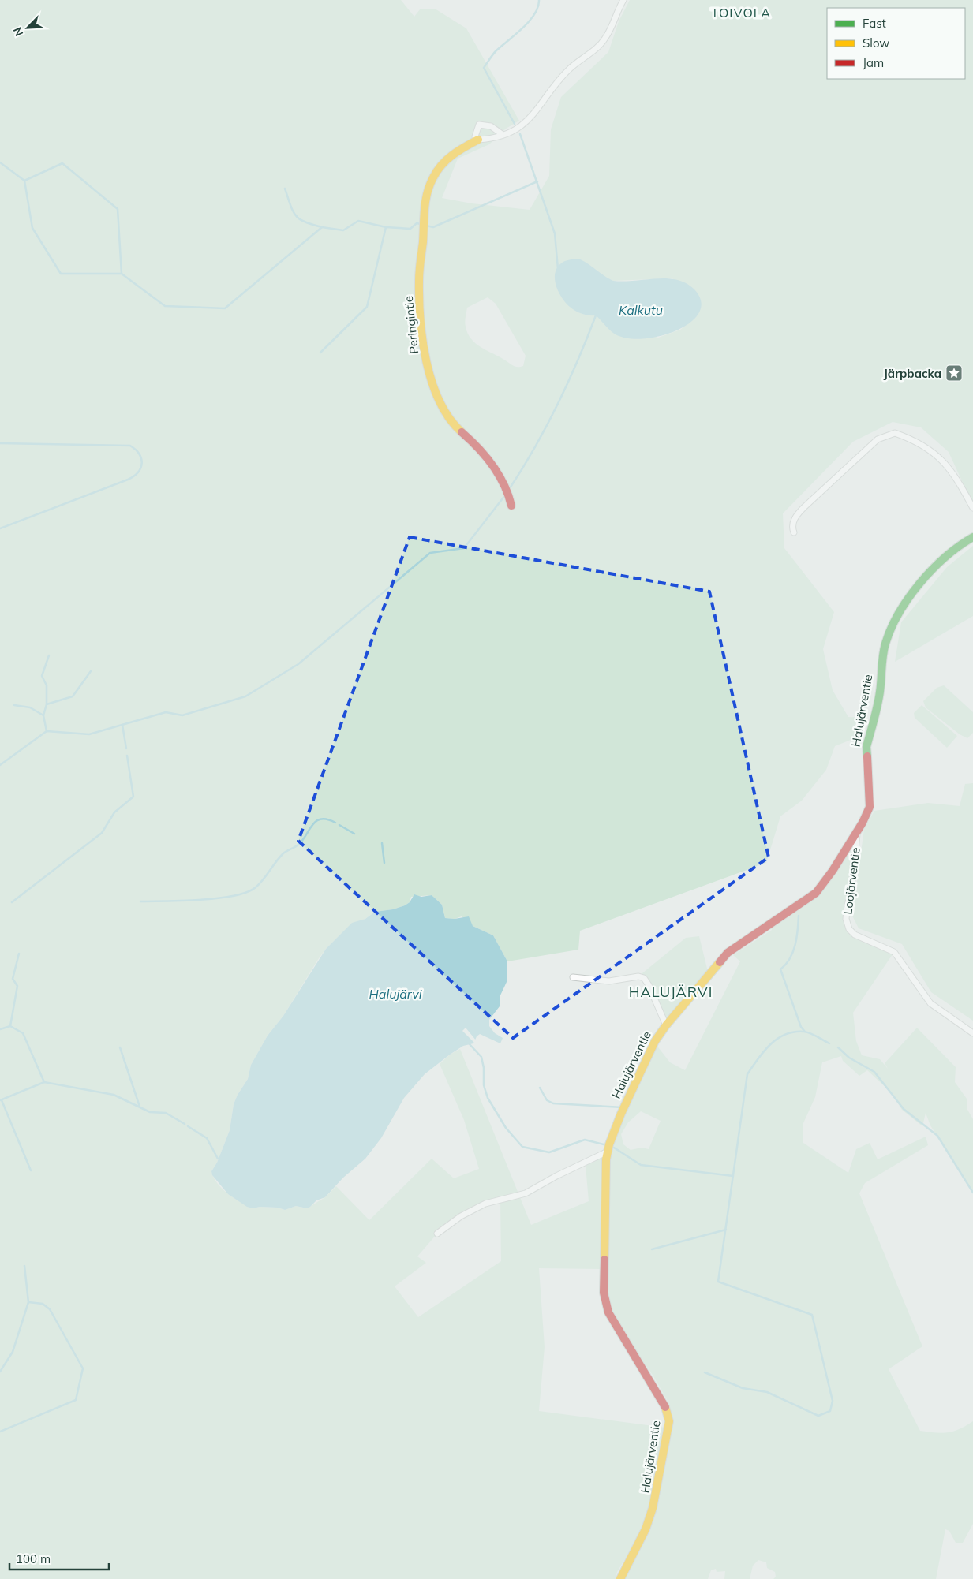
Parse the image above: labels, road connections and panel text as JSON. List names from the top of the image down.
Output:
{
  "streets": {
    "street": ["Peringintie", "Halujärventie", "Loojärventie"]
  },
  "crossings": [
    ["Halujärventie", "Loojärventie"]
  ],
  "districts": ["TOIVOLA", "HALUJÄRVI"],
  "water": ["Kalkutu", "Halujärvi"],
  "places": {
    "place": ["Järpbacka"]
  },
  "legend": ["Fast", "Slow", "Jam"],
  "scale_bar": "100 m",
  "north": "bottom left"
}
